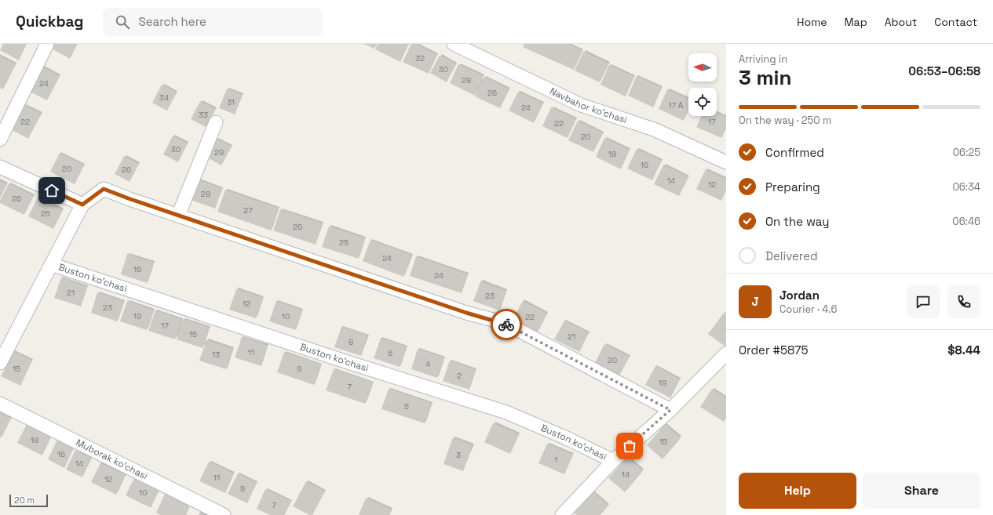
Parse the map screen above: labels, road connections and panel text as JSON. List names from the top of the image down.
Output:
{
  "streets": {
    "street": ["Navbahor ko'chasi", "Buston ko'chasi", "Muborak ko'chasi"]
  },
  "house_numbers": [
    "32",
    "30",
    "28",
    "24",
    "26",
    "34",
    "31",
    "17 А",
    "24",
    "33",
    "22",
    "17",
    "22",
    "20",
    "30",
    "29",
    "18",
    "16",
    "20",
    "26",
    "14",
    "12",
    "28",
    "26",
    "27",
    "25",
    "26",
    "25",
    "24",
    "16",
    "24",
    "21",
    "23",
    "12",
    "23",
    "19",
    "10",
    "22",
    "17",
    "15",
    "21",
    "8",
    "11",
    "6",
    "13",
    "20",
    "4",
    "15",
    "9",
    "2",
    "19",
    "7",
    "5",
    "18",
    "15",
    "16",
    "3",
    "1",
    "14",
    "14",
    "11",
    "12",
    "9",
    "10",
    "7"
  ],
  "scale_bar": "20 m",
  "north": "left",
  "page": {
    "header": "Quickbag",
    "search": "Search here",
    "nav": [
      "Home",
      "Map",
      "About",
      "Contact"
    ],
    "heading": ["3 min", "Arriving in", "06:53–06:58"],
    "panel": [
      "Jordan",
      "Courier · 4.6",
      "Order #5875",
      "$8.44"
    ],
    "bar": "On the way · 250 m",
    "list": [
      ["Confirmed", "06:25"],
      ["Preparing", "06:34"],
      ["On the way", "06:46"],
      "Delivered"
    ],
    "round": "J",
    "buttons": ["Help", "Share"],
    "scale": "20 m"
  }
}
